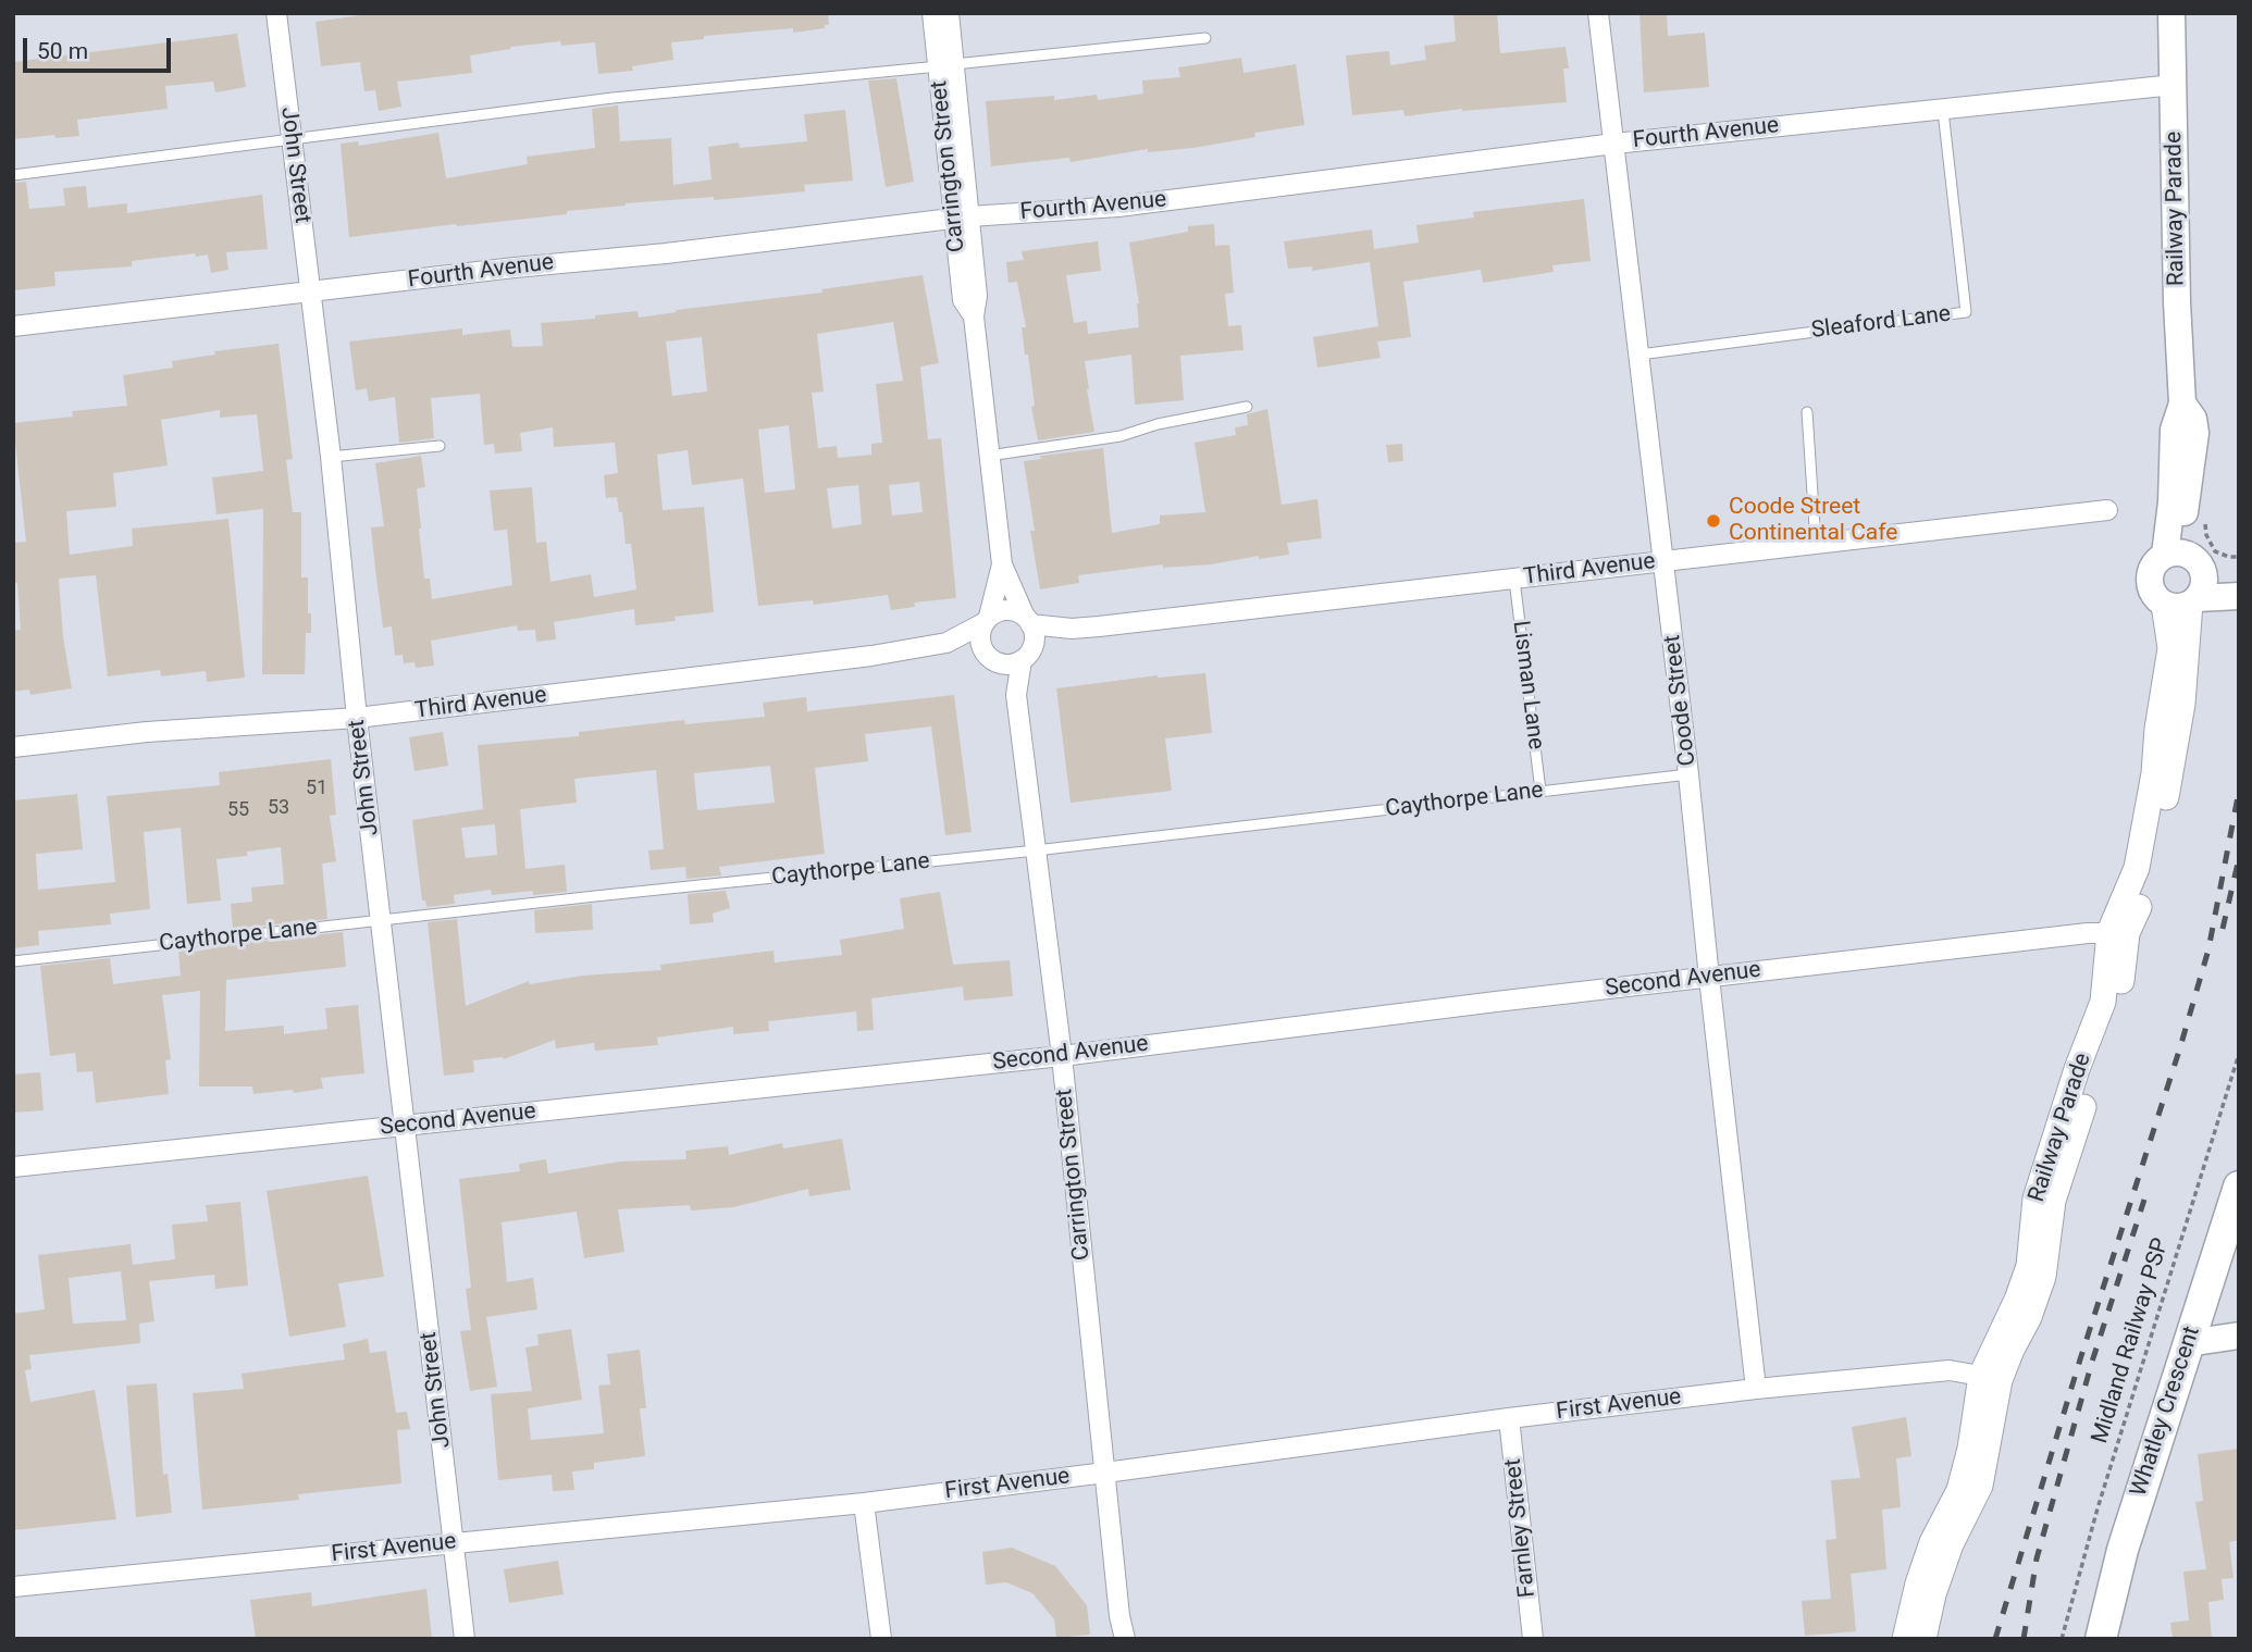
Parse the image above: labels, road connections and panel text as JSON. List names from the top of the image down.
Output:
{
  "streets": {
    "main road": ["Railway Parade", "Whatley Crescent"],
    "street": [
      "Fourth Avenue",
      "John Street",
      "Carrington Street",
      "Third Avenue",
      "Coode Street",
      "Second Avenue",
      "First Avenue",
      "Farnley Street"
    ],
    "lane": ["Sleaford Lane", "Lisman Lane", "Caythorpe Lane"],
    "path": ["Midland Railway PSP"]
  },
  "crossings": [
    ["Fourth Avenue", "John Street"],
    ["Fourth Avenue", "Carrington Street"],
    ["Fourth Avenue", "Railway Parade"],
    ["Fourth Avenue", "Sleaford Lane"],
    ["Fourth Avenue", "Coode Street"],
    ["John Street", "Third Avenue"],
    ["John Street", "Caythorpe Lane"],
    ["John Street", "Second Avenue"],
    ["John Street", "First Avenue"],
    ["Carrington Street", "Third Avenue"],
    ["Carrington Street", "Caythorpe Lane"],
    ["Carrington Street", "Second Avenue"],
    ["Carrington Street", "First Avenue"],
    ["Railway Parade", "Second Avenue"],
    ["Railway Parade", "First Avenue"],
    ["Sleaford Lane", "Coode Street"],
    ["Third Avenue", "Lisman Lane"],
    ["Third Avenue", "Coode Street"],
    ["Lisman Lane", "Caythorpe Lane"],
    ["Coode Street", "Caythorpe Lane"],
    ["Coode Street", "Second Avenue"],
    ["Coode Street", "First Avenue"],
    ["First Avenue", "Farnley Street"]
  ],
  "places": ["Coode Street Continental Cafe"],
  "house_numbers": ["51", "53", "55"],
  "scale_bar": "50 m"
}
